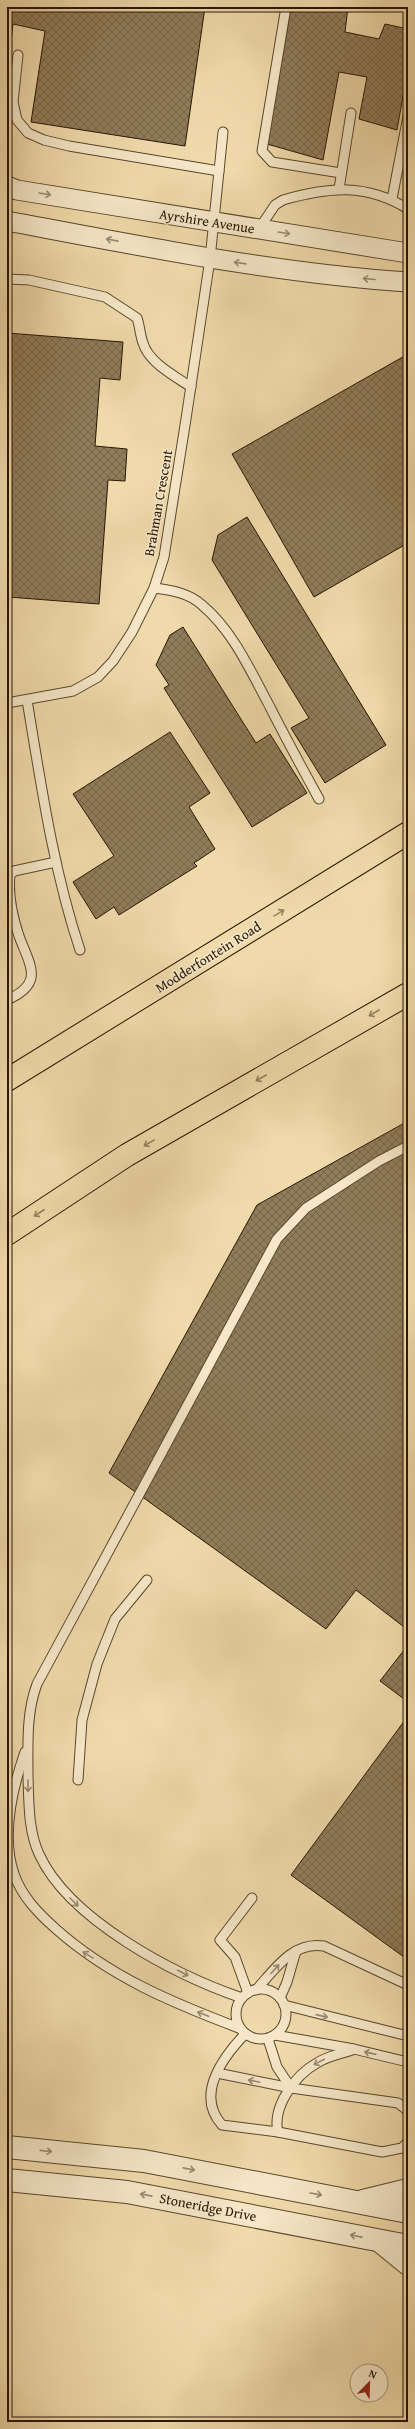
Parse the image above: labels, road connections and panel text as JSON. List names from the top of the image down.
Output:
{
  "streets": {
    "main road": ["Modderfontein Road"],
    "street": ["Ayrshire Avenue", "Stoneridge Drive"],
    "lane": ["Brahman Crescent"]
  },
  "crossings": [
    ["Ayrshire Avenue", "Brahman Crescent"]
  ],
  "north": "top right"
}
